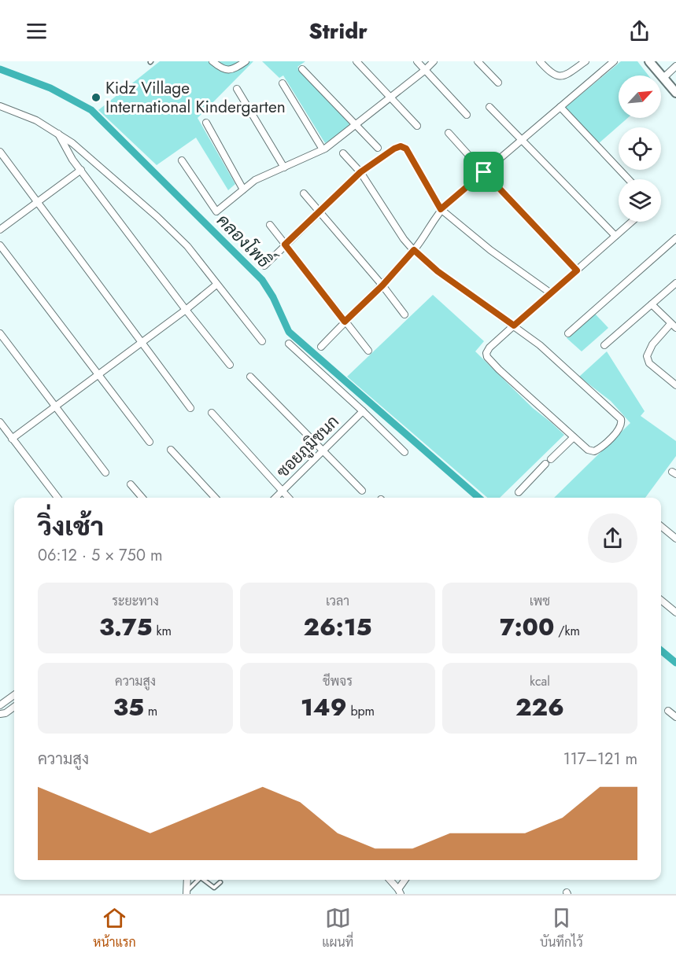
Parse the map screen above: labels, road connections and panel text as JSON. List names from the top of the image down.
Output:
{
  "streets": {
    "street": ["ซอยภูมิชนก"]
  },
  "water": ["คลองโพธิ์"],
  "places": ["Kidz Village International Kindergarten"],
  "north": "top right",
  "page": {
    "header": "Stridr",
    "heading": ["วิ่งเช้า", "06:12 · 5 × 750 m"],
    "stats": [
      ["ระยะทาง", "3.75 km"],
      ["เวลา", "26:15"],
      ["เพซ", "7:00 /km"],
      ["ความสูง", "35 m"],
      ["ชีพจร", "149 bpm"],
      ["kcal", "226"]
    ],
    "chart": ["ความสูง", "117–121 m"],
    "tabs": ["หน้าแรก", "แผนที่", "บันทึกไว้"]
  }
}
